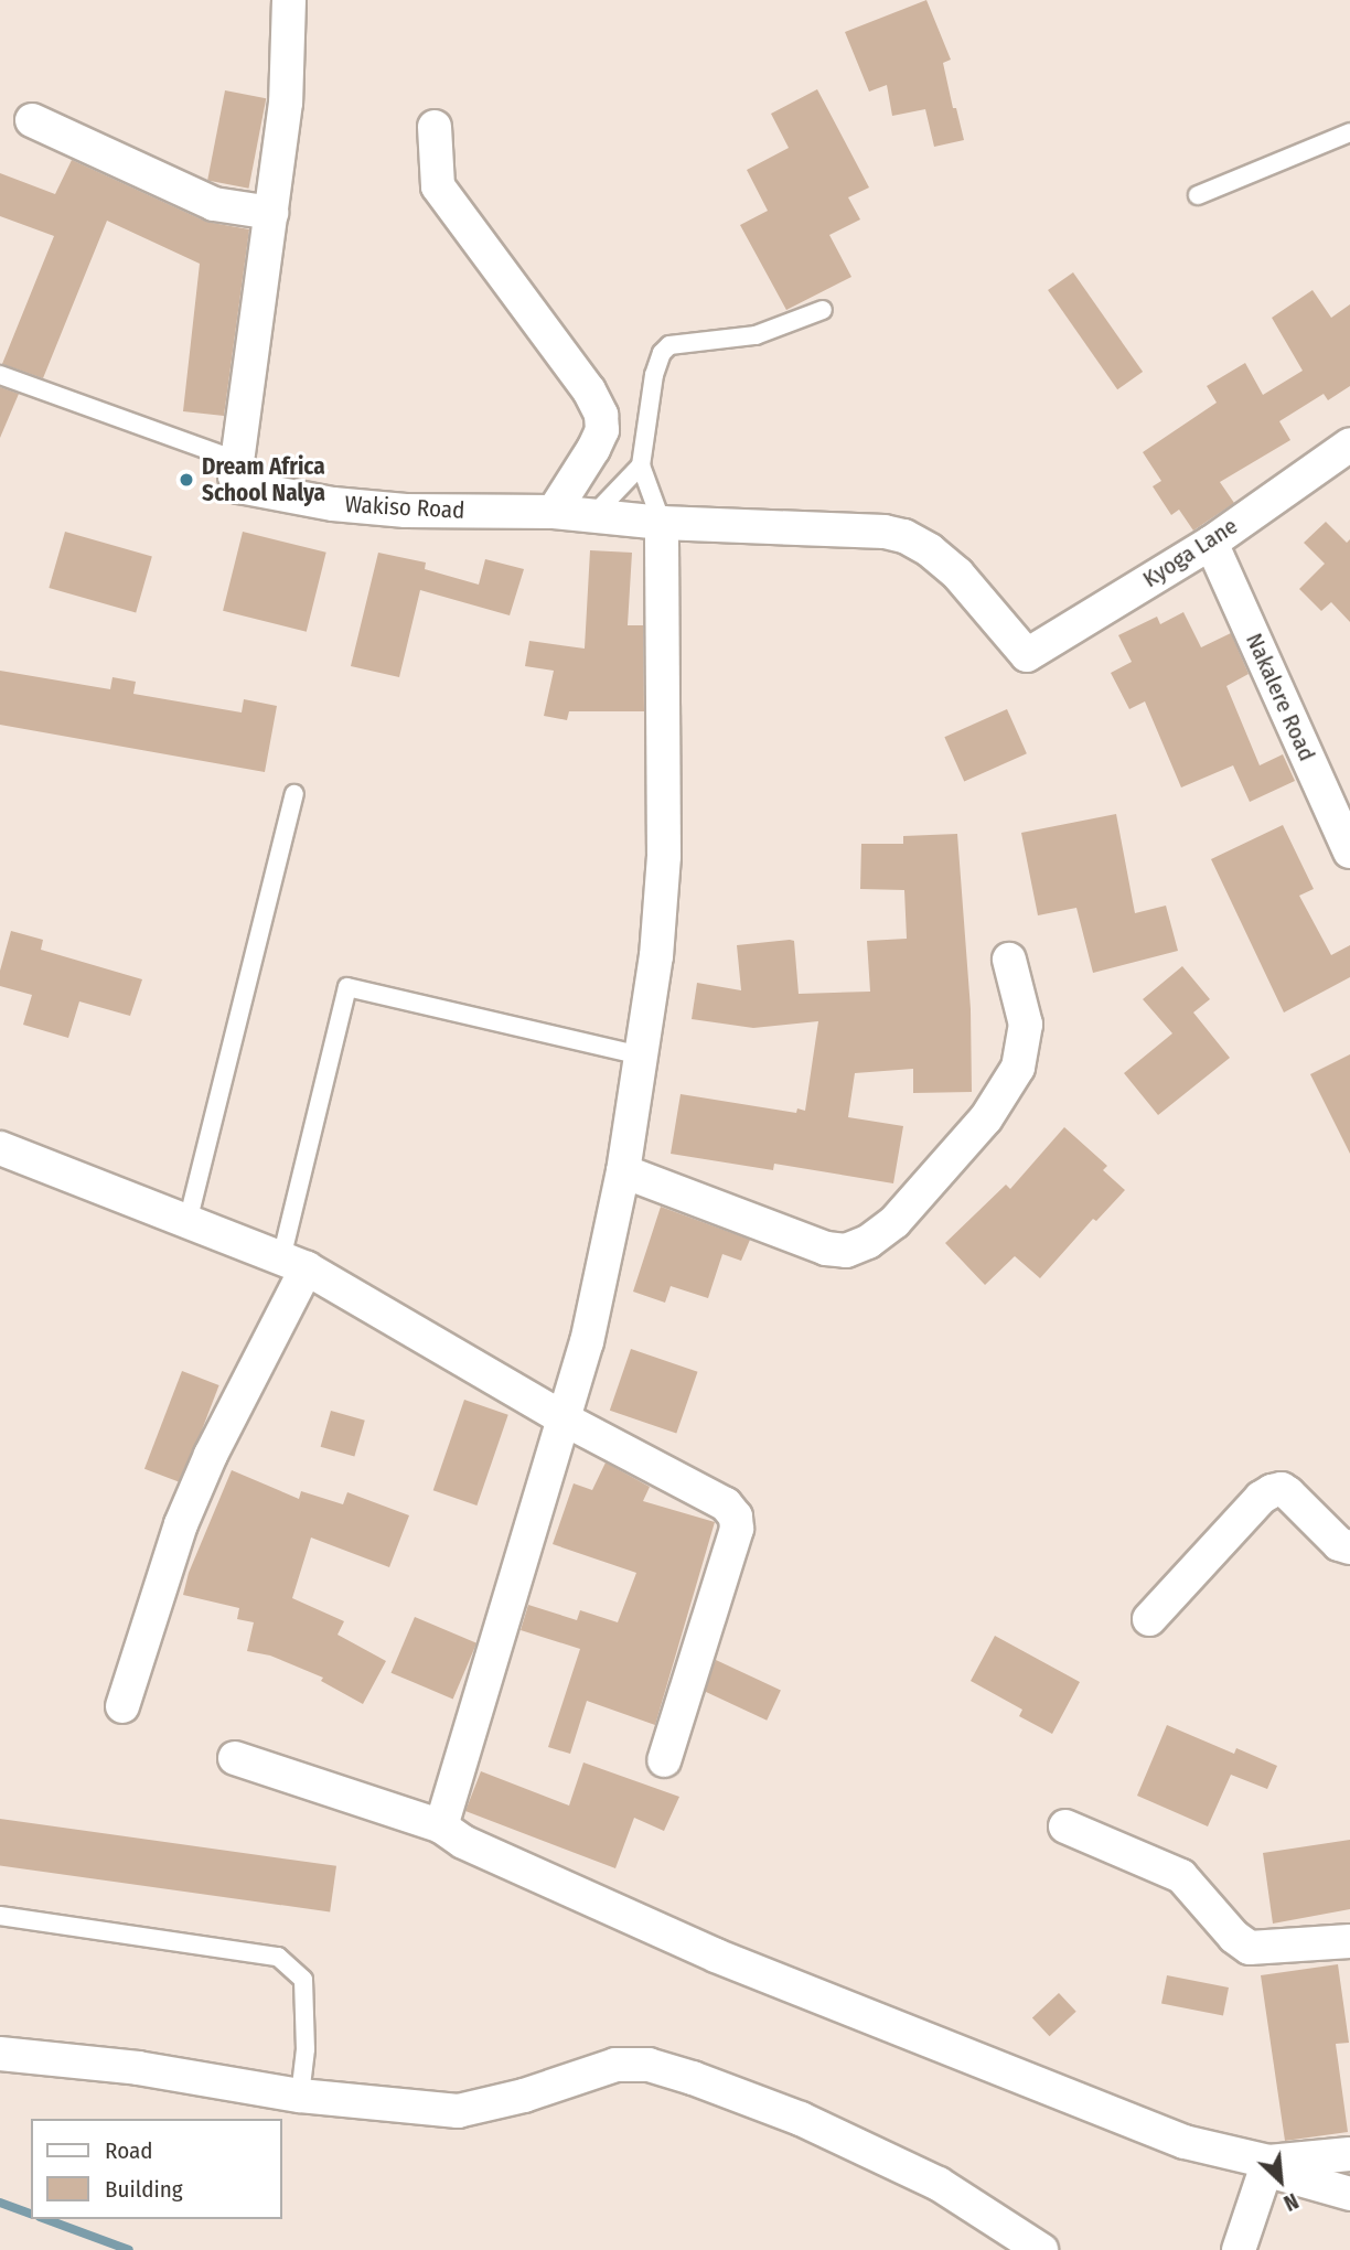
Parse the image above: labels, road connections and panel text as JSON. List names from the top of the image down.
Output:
{
  "streets": {
    "street": ["Wakiso Road", "Kyoga Lane", "Nakalere Road"]
  },
  "crossings": [
    ["Wakiso Road", "Kyoga Lane"],
    ["Kyoga Lane", "Nakalere Road"]
  ],
  "places": ["Dream Africa School Nalya"],
  "legend": ["Road", "Building"],
  "north": "bottom right"
}
